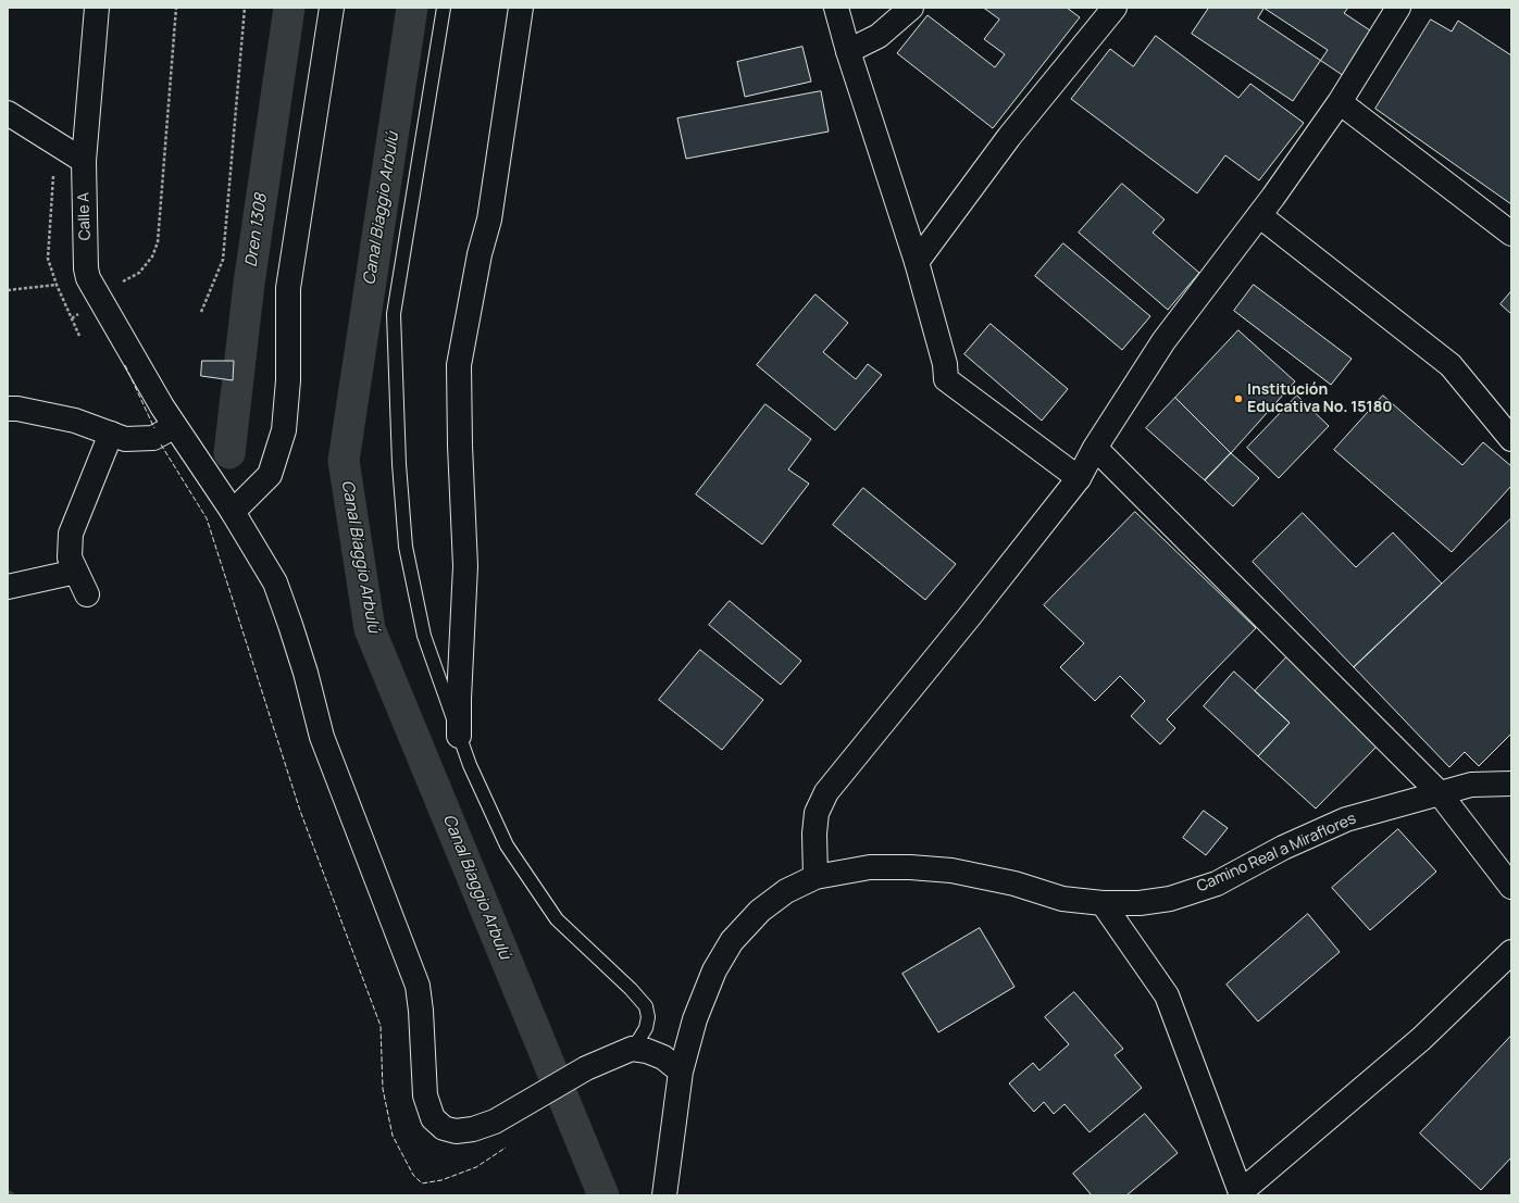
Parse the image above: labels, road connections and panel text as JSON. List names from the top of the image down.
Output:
{
  "streets": {
    "street": ["Calle A", "Camino Real a Miraflores"]
  },
  "water": ["Canal Biaggio Arbulú", "Dren 1308"],
  "places": ["Institución Educativa No. 15180"]
}
